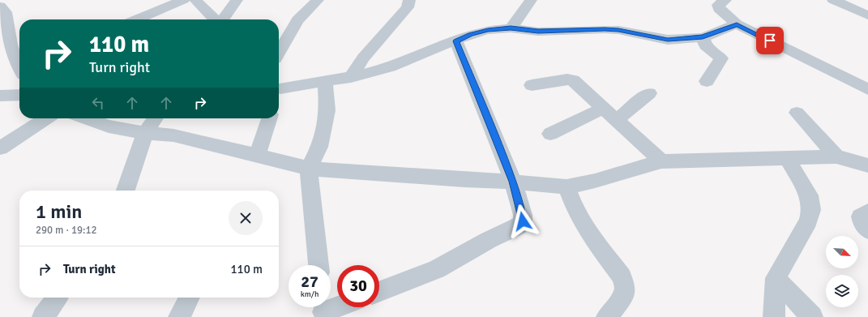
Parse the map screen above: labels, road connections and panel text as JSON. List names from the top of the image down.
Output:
{
  "north": "bottom right",
  "page": {
    "turn": ["110 m", "Turn right"],
    "heading": ["1 min", "290 m · 19:12"],
    "list": [
      {
        "name": "Turn right",
        "value": "110 m"
      }
    ],
    "speed": "27 km/h",
    "limit": "30"
  }
}
